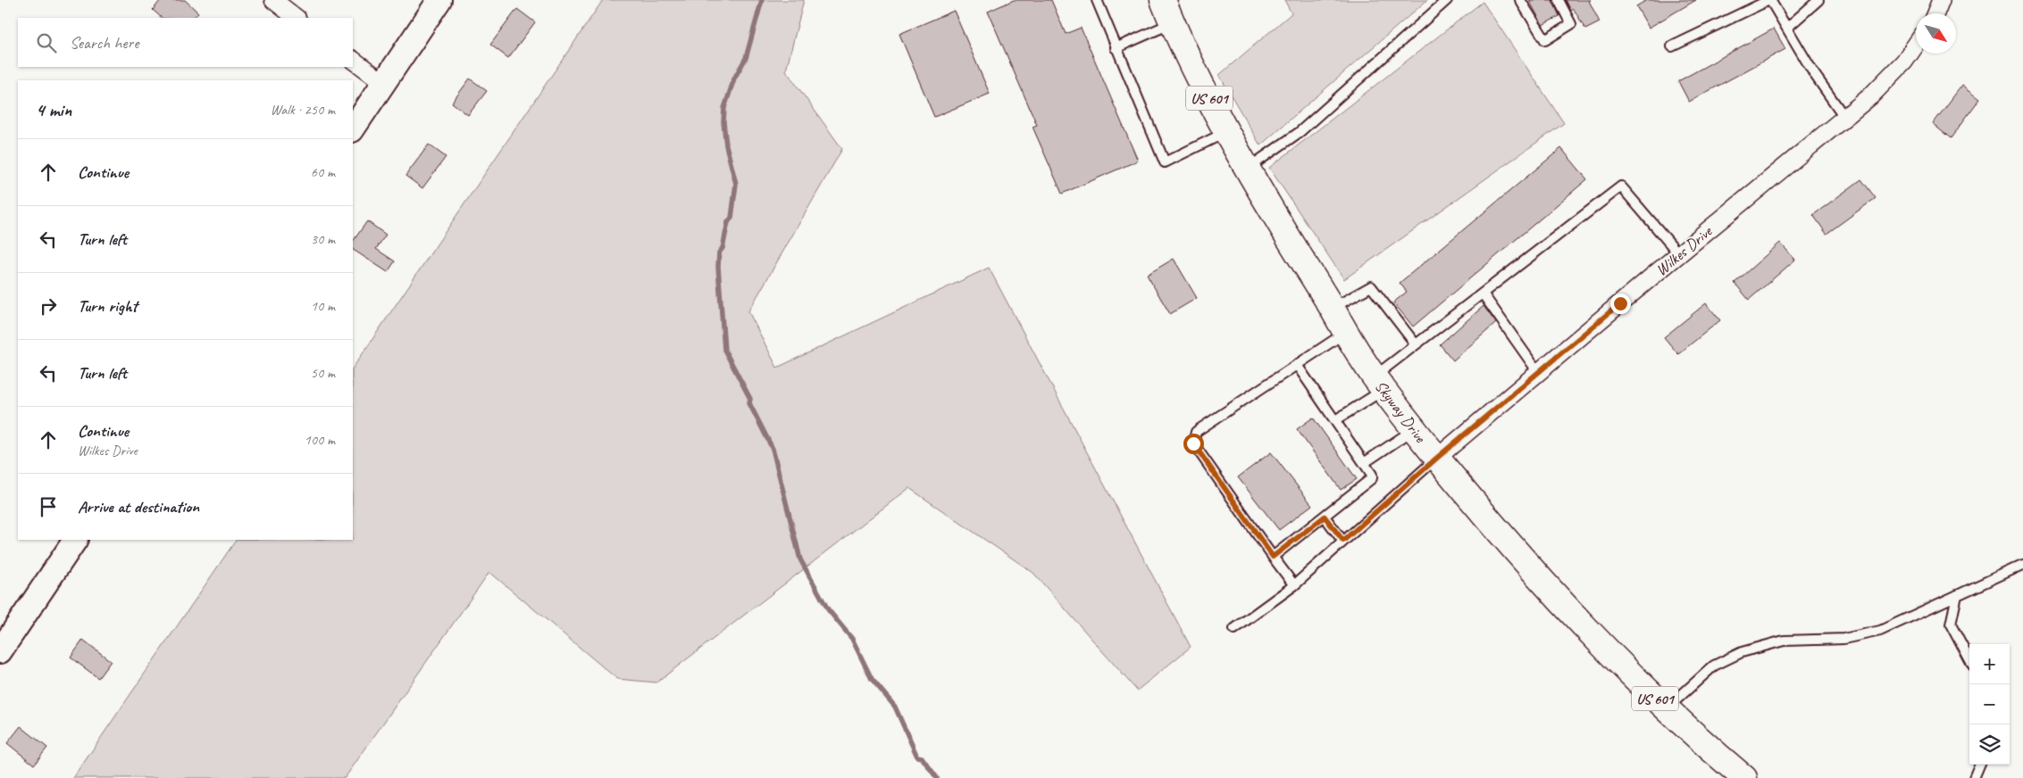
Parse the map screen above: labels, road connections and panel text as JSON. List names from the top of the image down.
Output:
{
  "streets": {
    "highway": ["US 601", "Skyway Drive"],
    "street": ["Wilkes Drive"]
  },
  "crossings": [
    ["Wilkes Drive", "Skyway Drive"]
  ],
  "north": "bottom right",
  "page": {
    "search": "Search here",
    "heading": ["4 min", "Walk · 250 m"],
    "list": [
      ["Continue", "60 m"],
      ["Turn left", "30 m"],
      ["Turn right", "10 m"],
      ["Turn left", "50 m"],
      ["Continue", "Wilkes Drive", "100 m"],
      "Arrive at destination"
    ],
    "map_buttons": ["+", "−"]
  }
}
